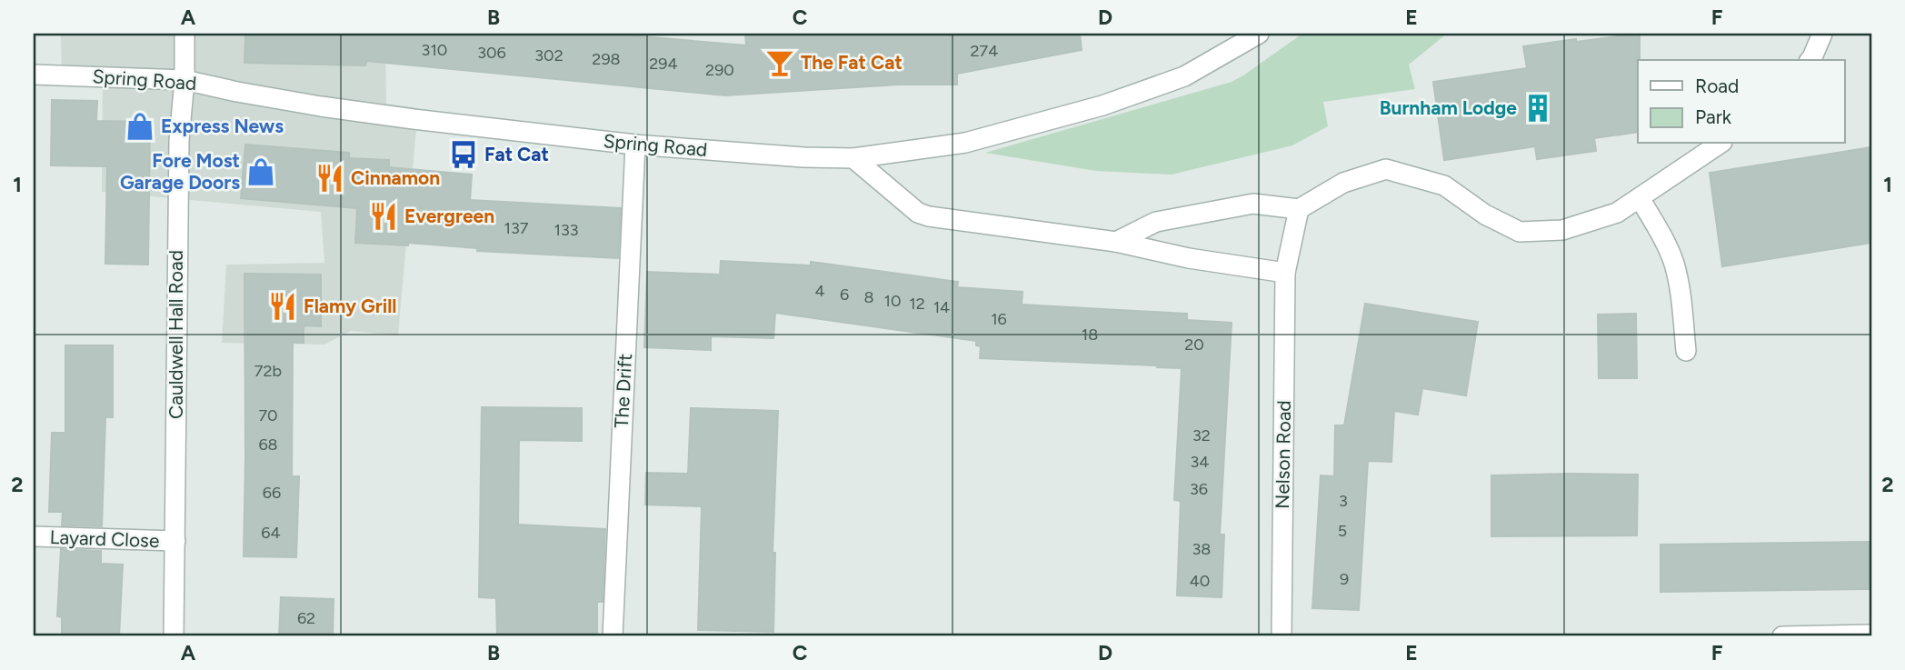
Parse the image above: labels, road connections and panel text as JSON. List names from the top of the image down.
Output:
{
  "streets": {
    "street": [
      "Spring Road",
      "Cauldwell Hall Road",
      "The Drift",
      "Nelson Road",
      "Layard Close"
    ]
  },
  "crossings": [
    ["Spring Road", "Cauldwell Hall Road"],
    ["Spring Road", "The Drift"],
    ["Cauldwell Hall Road", "Layard Close"]
  ],
  "places": {
    "bar": ["The Fat Cat"],
    "building": ["Burnham Lodge"],
    "shop": ["Express News", "Fore Most Garage Doors"],
    "bus stop": ["Fat Cat"],
    "restaurant": ["Cinnamon", "Evergreen", "Flamy Grill"]
  },
  "house_numbers": [
    "310",
    "274",
    "306",
    "302",
    "298",
    "294",
    "290",
    "137",
    "133",
    "4",
    "6",
    "8",
    "10",
    "12",
    "14",
    "16",
    "18",
    "20",
    "72b",
    "70",
    "32",
    "68",
    "34",
    "36",
    "66",
    "3",
    "5",
    "64",
    "38",
    "9",
    "40",
    "62"
  ],
  "legend": ["Road", "Park"],
  "grid": {
    "columns": [
      "A",
      "B",
      "C",
      "D",
      "E",
      "F"
    ],
    "rows": ["1", "2"]
  }
}
